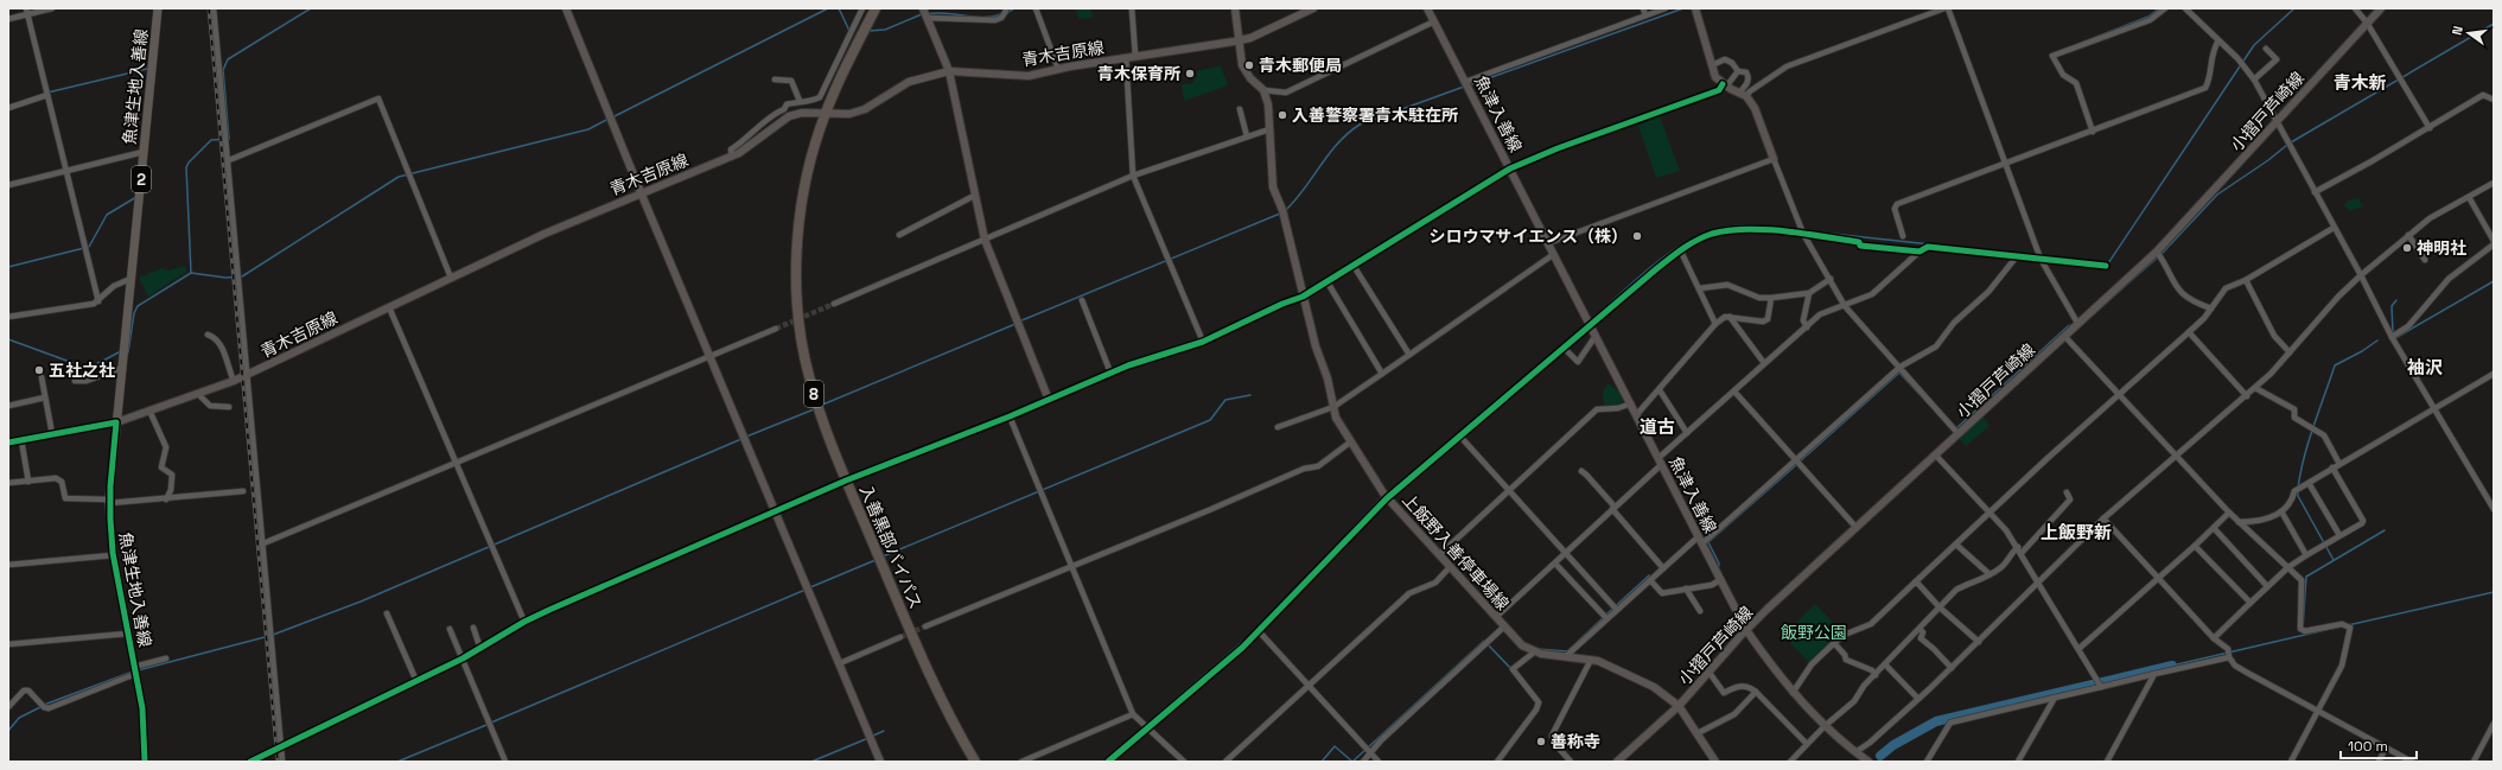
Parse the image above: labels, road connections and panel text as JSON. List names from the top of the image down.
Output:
{
  "streets": {
    "highway": ["8", "入善黒部バイパス"],
    "main road": [
      "青木吉原線",
      "魚津生地入善線",
      "小摺戸芦崎線",
      "魚津入善線",
      "2",
      "上飯野入善停車場線"
    ]
  },
  "crossings": [
    ["青木吉原線", "魚津生地入善線"],
    ["青木吉原線", "入善黒部バイパス"],
    ["小摺戸芦崎線", "魚津入善線"],
    ["小摺戸芦崎線", "上飯野入善停車場線"]
  ],
  "districts": [
    "青木新",
    "袖沢",
    "道古",
    "上飯野新"
  ],
  "parks": ["飯野公園"],
  "places": [
    "青木郵便局",
    "青木保育所",
    "入善警察署青木駐在所",
    "シロウマサイエンス（株）",
    "神明社",
    "五社之社",
    "善称寺"
  ],
  "scale_bar": "100 m",
  "north": "left"
}
